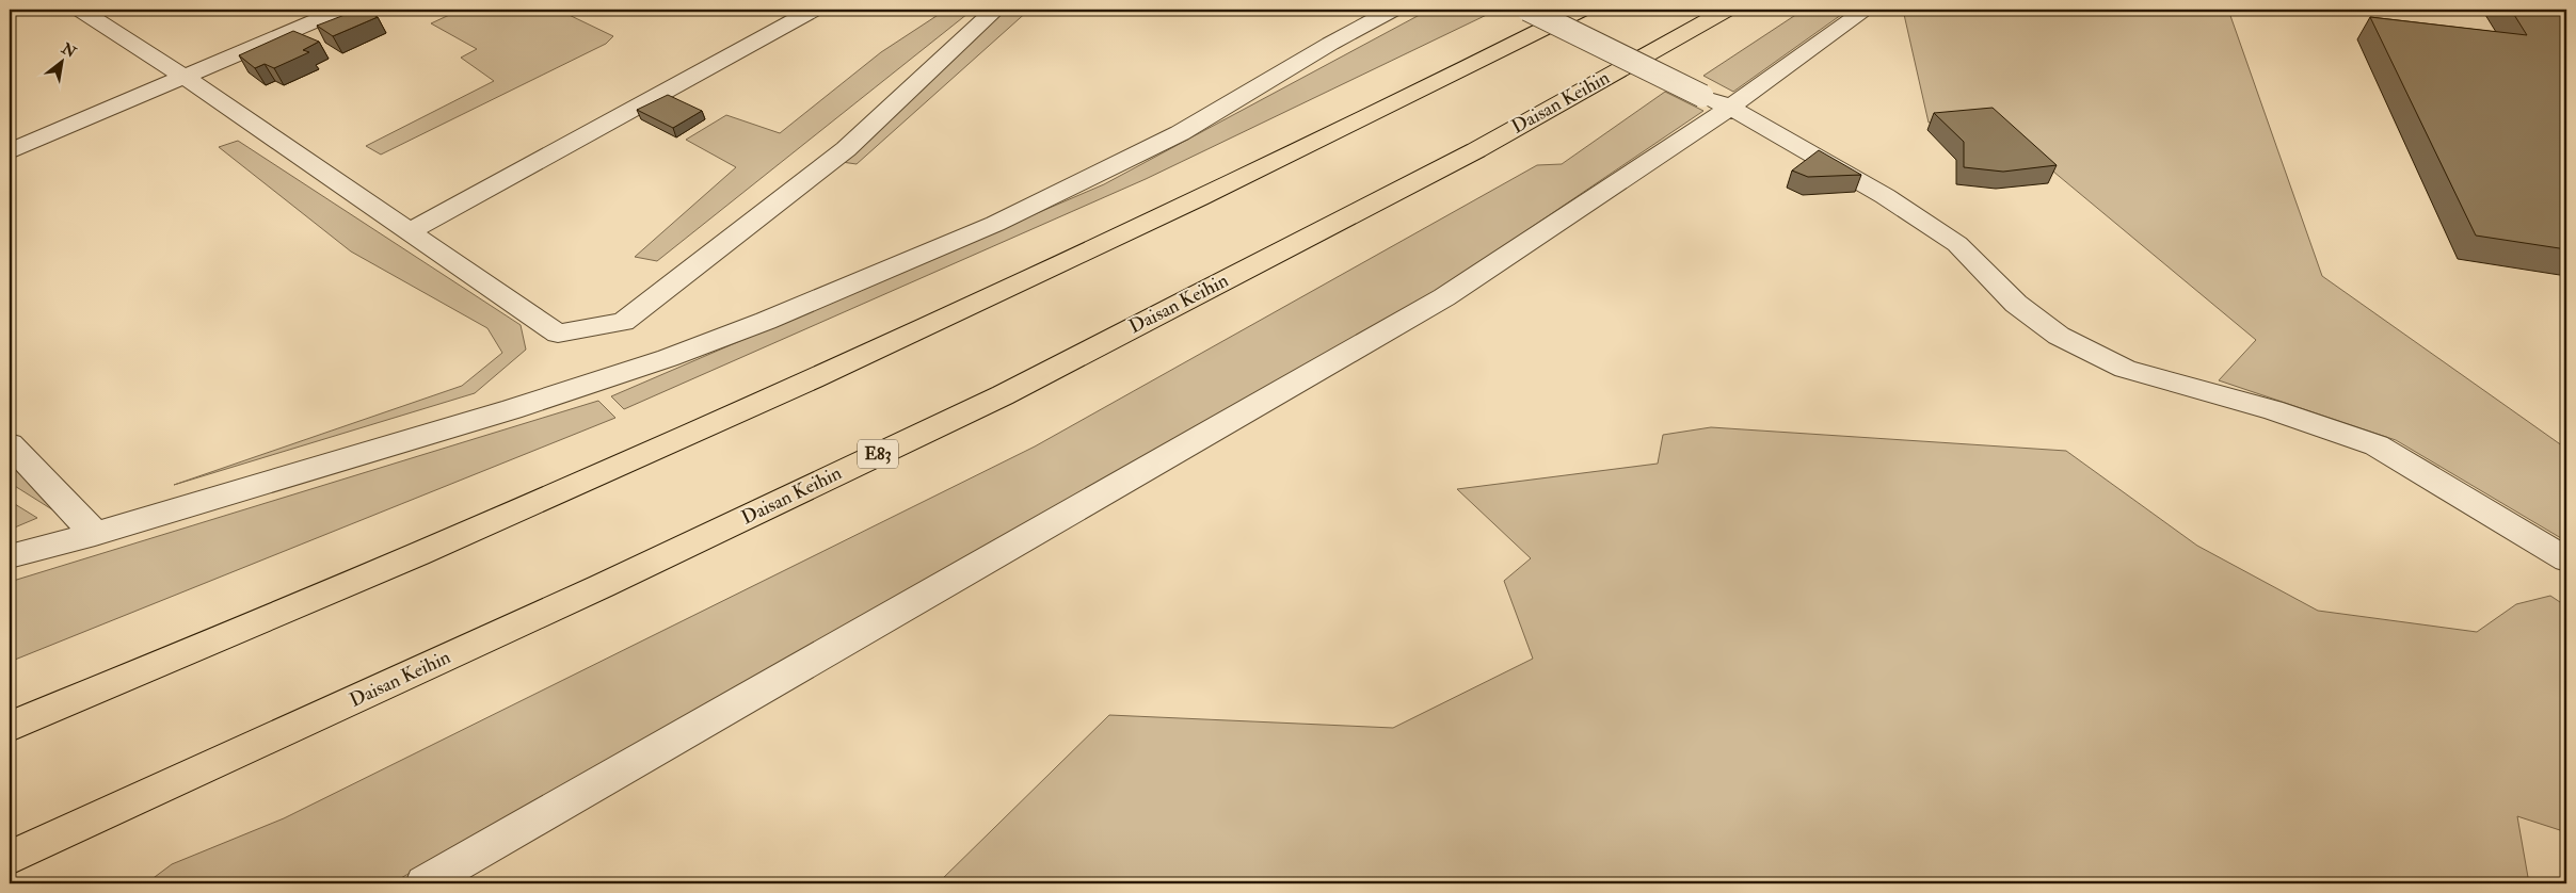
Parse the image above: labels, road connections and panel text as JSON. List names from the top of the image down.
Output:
{
  "streets": {
    "highway": ["Daisan Keihin", "E83"]
  },
  "north": "top right"
}
